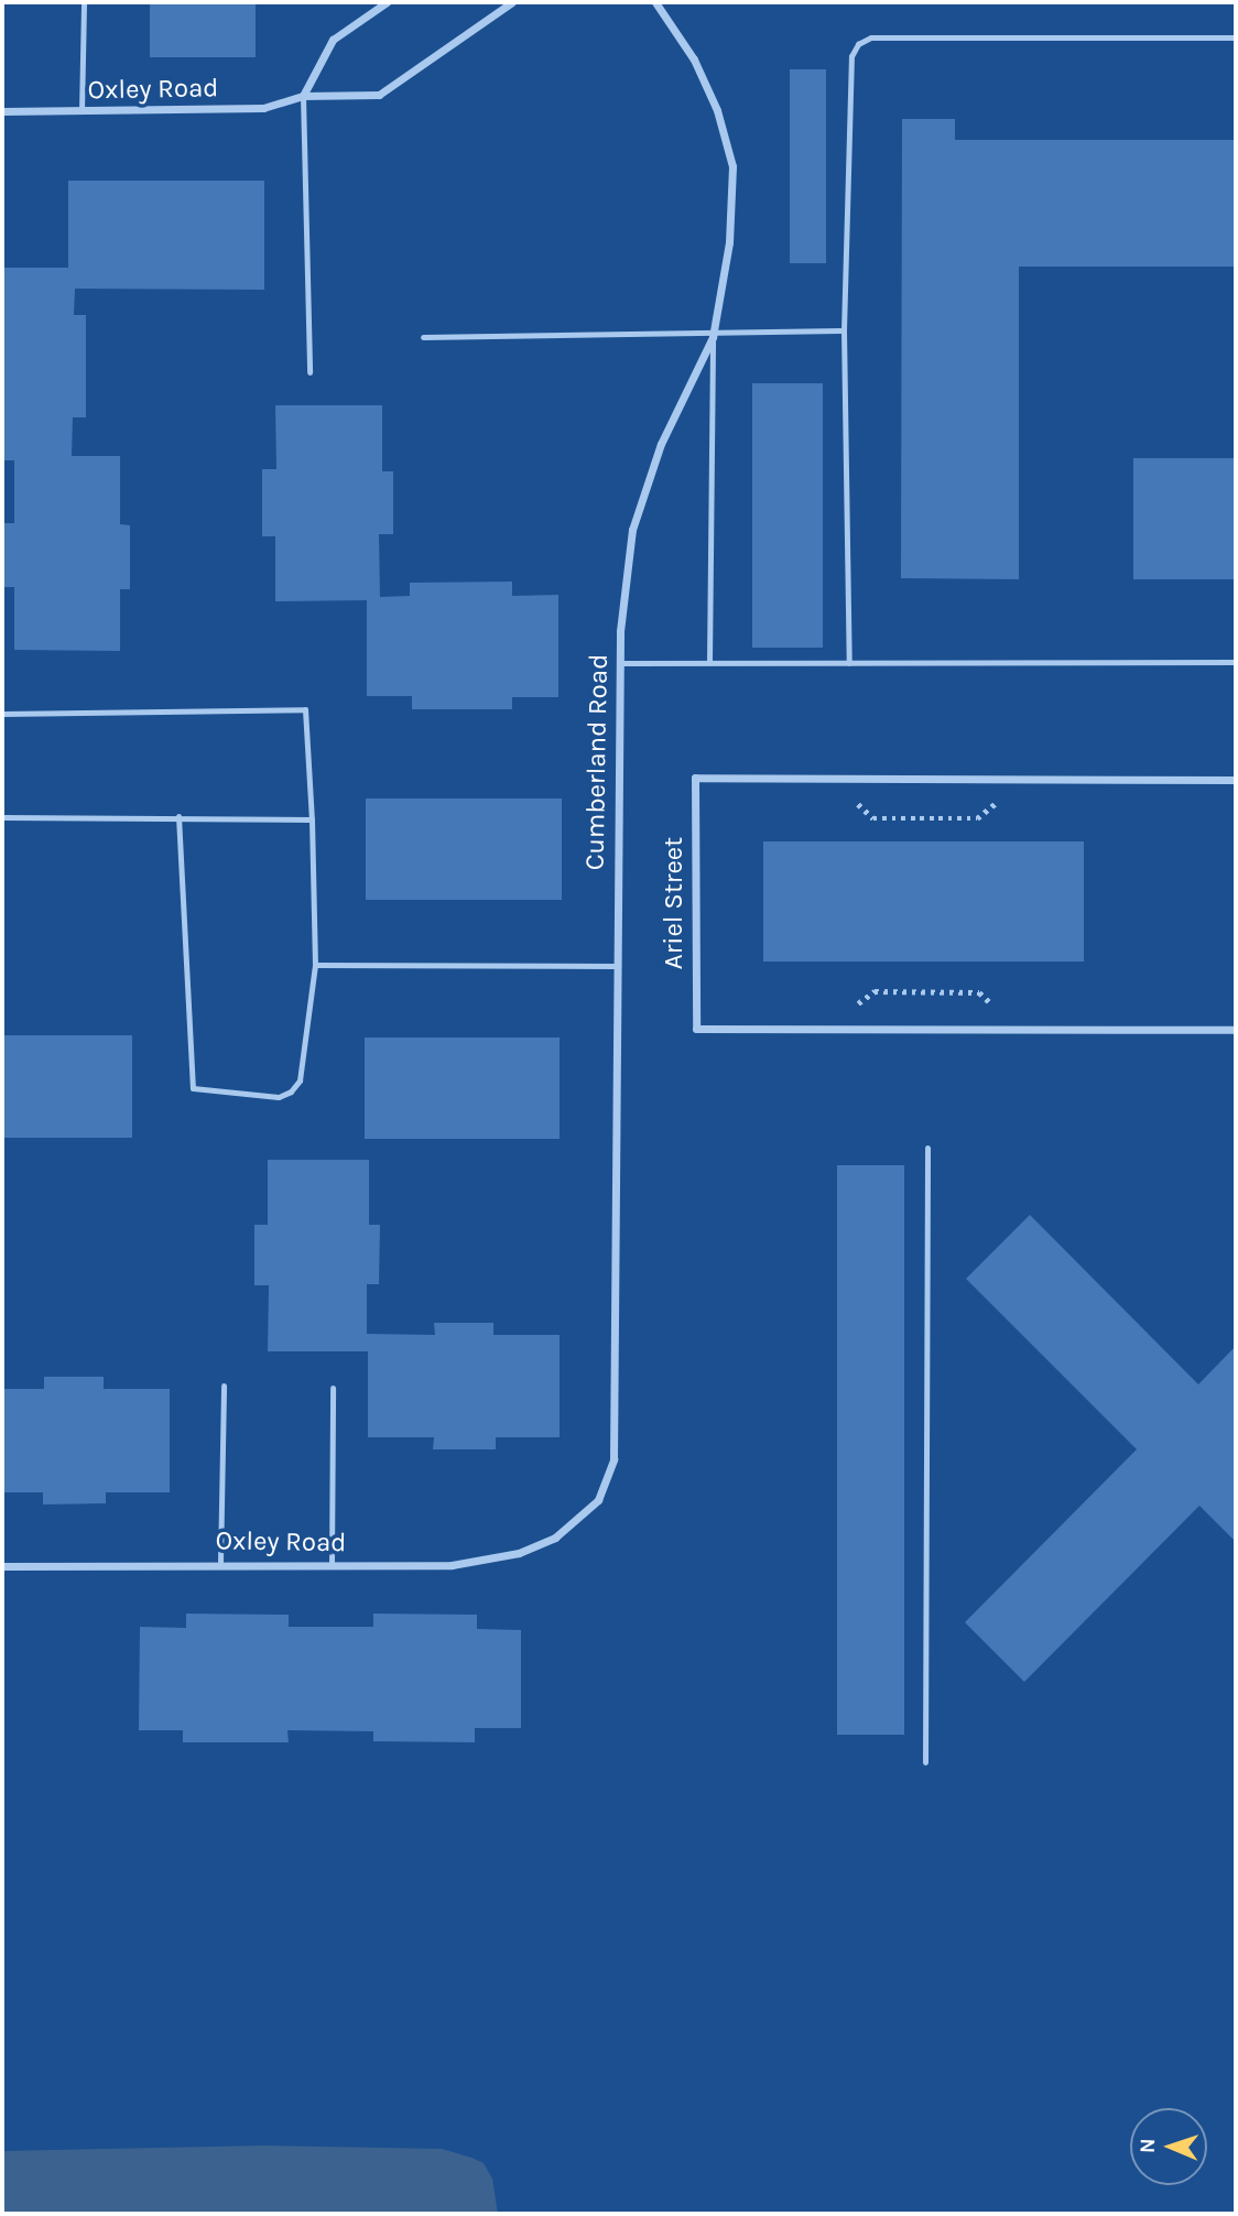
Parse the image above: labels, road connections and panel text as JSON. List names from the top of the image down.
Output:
{
  "streets": {
    "street": ["Oxley Road", "Cumberland Road", "Ariel Street"]
  },
  "crossings": [
    ["Oxley Road", "Cumberland Road"]
  ],
  "north": "left"
}
